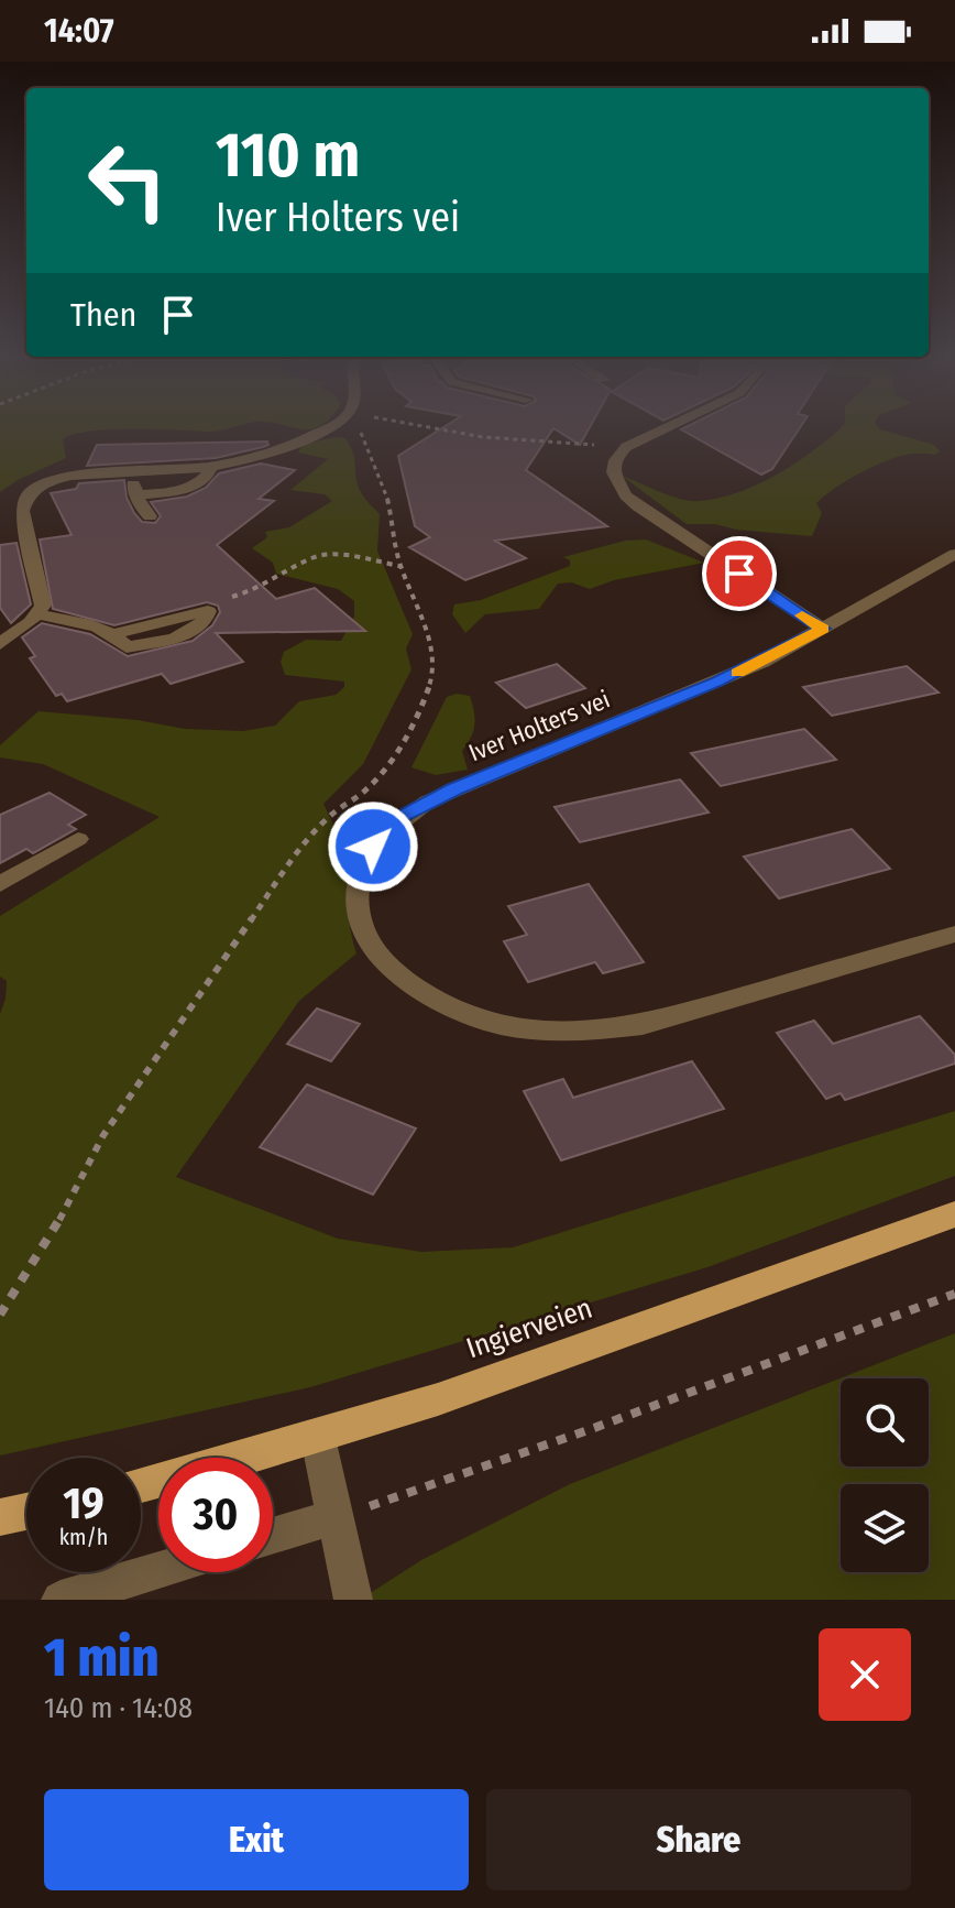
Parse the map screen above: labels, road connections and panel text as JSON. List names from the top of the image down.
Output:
{
  "streets": {
    "main road": ["Ingierveien"],
    "street": ["Iver Holters vei"]
  },
  "page": {
    "status": "14:07",
    "turn": ["110 m", "Iver Holters vei"],
    "then": "Then",
    "speed": "19 km/h",
    "limit": "30",
    "heading": ["1 min", "140 m · 14:08"],
    "buttons": ["Exit", "Share"]
  }
}
